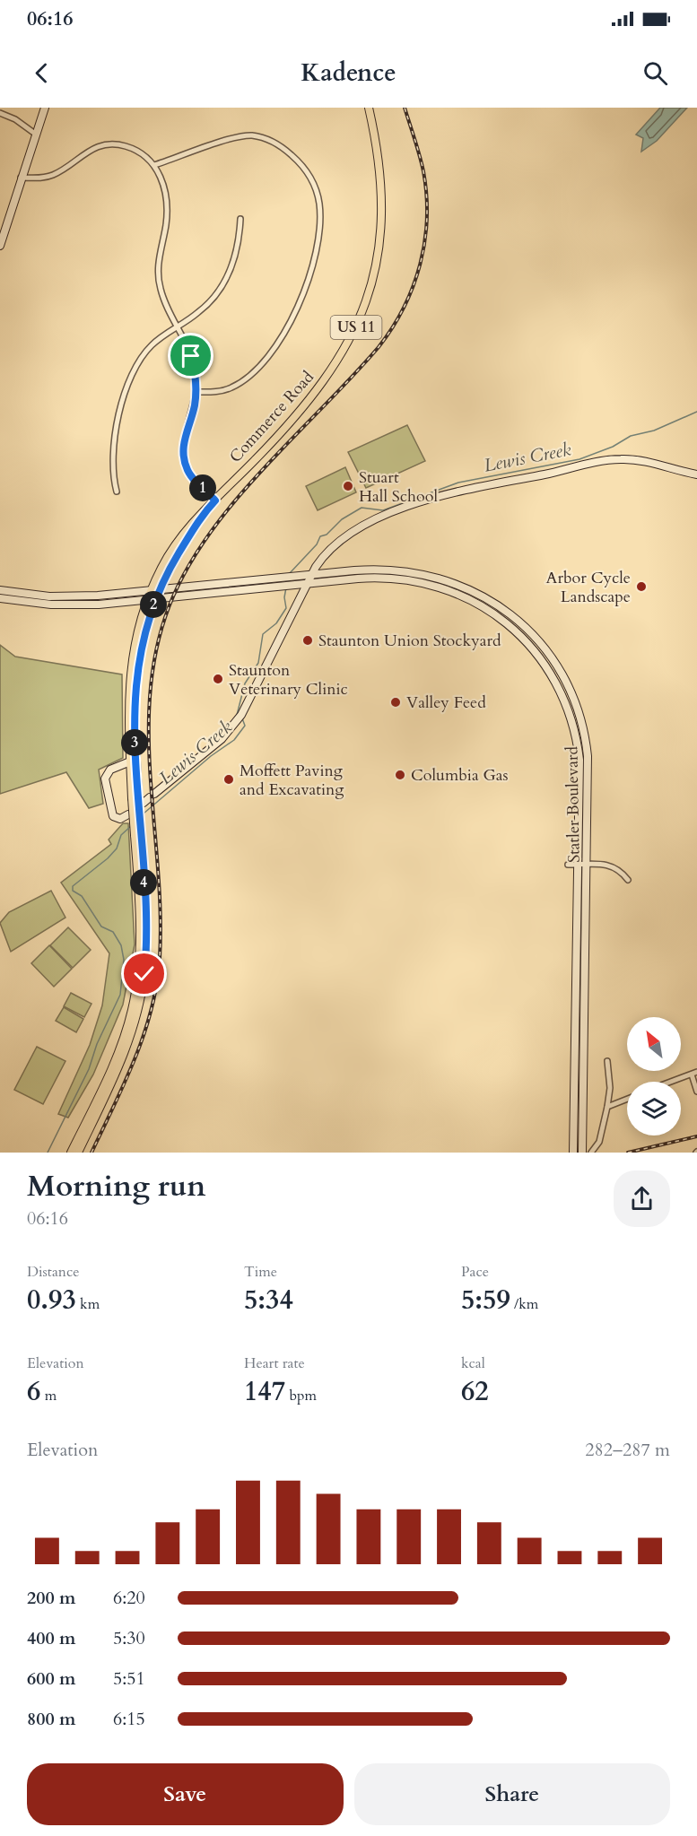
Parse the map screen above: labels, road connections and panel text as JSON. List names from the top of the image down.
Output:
{
  "streets": {
    "main road": ["US 11", "Commerce Road", "Statler Boulevard"]
  },
  "crossings": [
    ["Commerce Road", "Statler Boulevard"]
  ],
  "water": ["Lewis Creek"],
  "places": [
    "Stuart Hall School",
    "Arbor Cycle Landscape",
    "Staunton Union Stockyard",
    "Staunton Veterinary Clinic",
    "Valley Feed",
    "Columbia Gas",
    "Moffett Paving and Excavating"
  ],
  "north": "top left",
  "page": {
    "status": "06:16",
    "header": "Kadence",
    "pins": [
      "1",
      "2",
      "3",
      "4"
    ],
    "heading": ["Morning run", "06:16"],
    "stats": [
      ["Distance", "0.93 km"],
      ["Time", "5:34"],
      ["Pace", "5:59 /km"],
      ["Elevation", "6 m"],
      ["Heart rate", "147 bpm"],
      ["kcal", "62"]
    ],
    "chart": ["Elevation", "282–287 m"],
    "list": [
      {
        "name": "200 m",
        "note": "6:20"
      },
      {
        "name": "400 m",
        "note": "5:30"
      },
      {
        "name": "600 m",
        "note": "5:51"
      },
      {
        "name": "800 m",
        "note": "6:15"
      }
    ],
    "buttons": ["Save", "Share"]
  }
}
